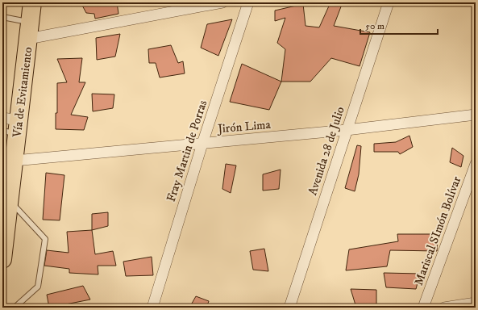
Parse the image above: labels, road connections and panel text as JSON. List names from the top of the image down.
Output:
{
  "streets": {
    "highway": ["Vía de Evitamiento"],
    "street": [
      "Jirón Lima",
      "Fray Martin de Porras",
      "Avenida 28 de Julio",
      "Mariscal SImón Bolívar"
    ]
  },
  "crossings": [
    ["Vía de Evitamiento", "Jirón Lima"],
    ["Jirón Lima", "Fray Martin de Porras"],
    ["Jirón Lima", "Avenida 28 de Julio"]
  ],
  "scale_bar": "50 m"
}
